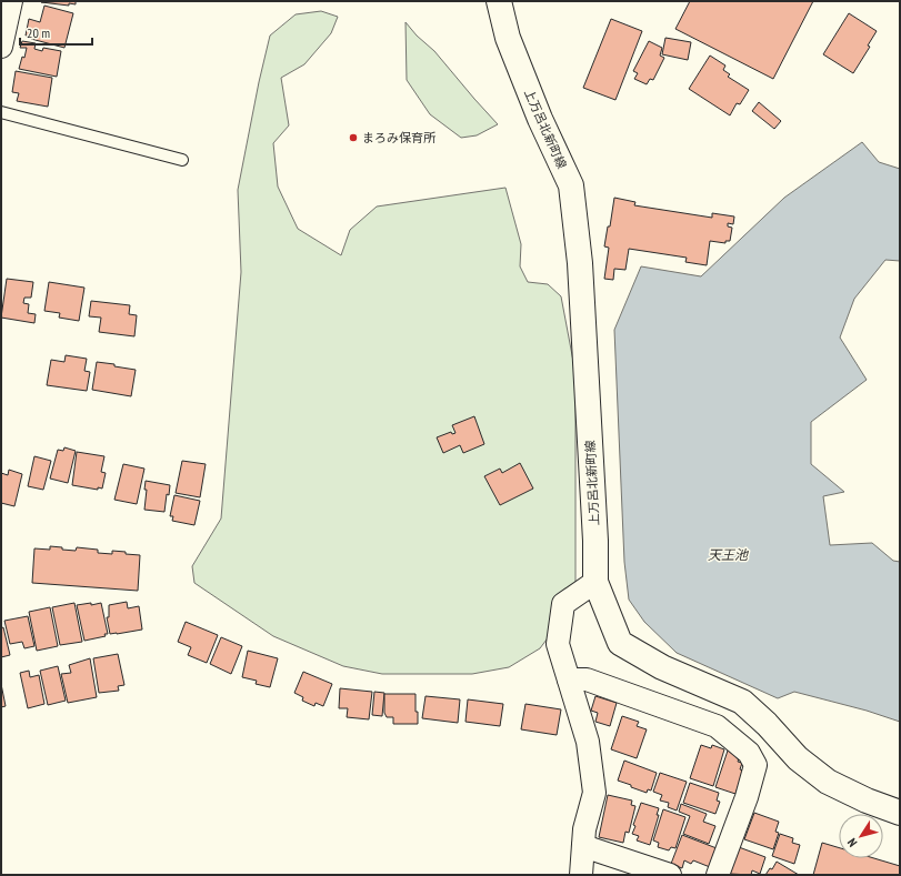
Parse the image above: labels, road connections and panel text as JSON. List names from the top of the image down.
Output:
{
  "streets": {
    "main road": ["上万呂北新町線"]
  },
  "water": ["天王池"],
  "places": ["まろみ保育所"],
  "scale_bar": "20 m",
  "north": "bottom left"
}
